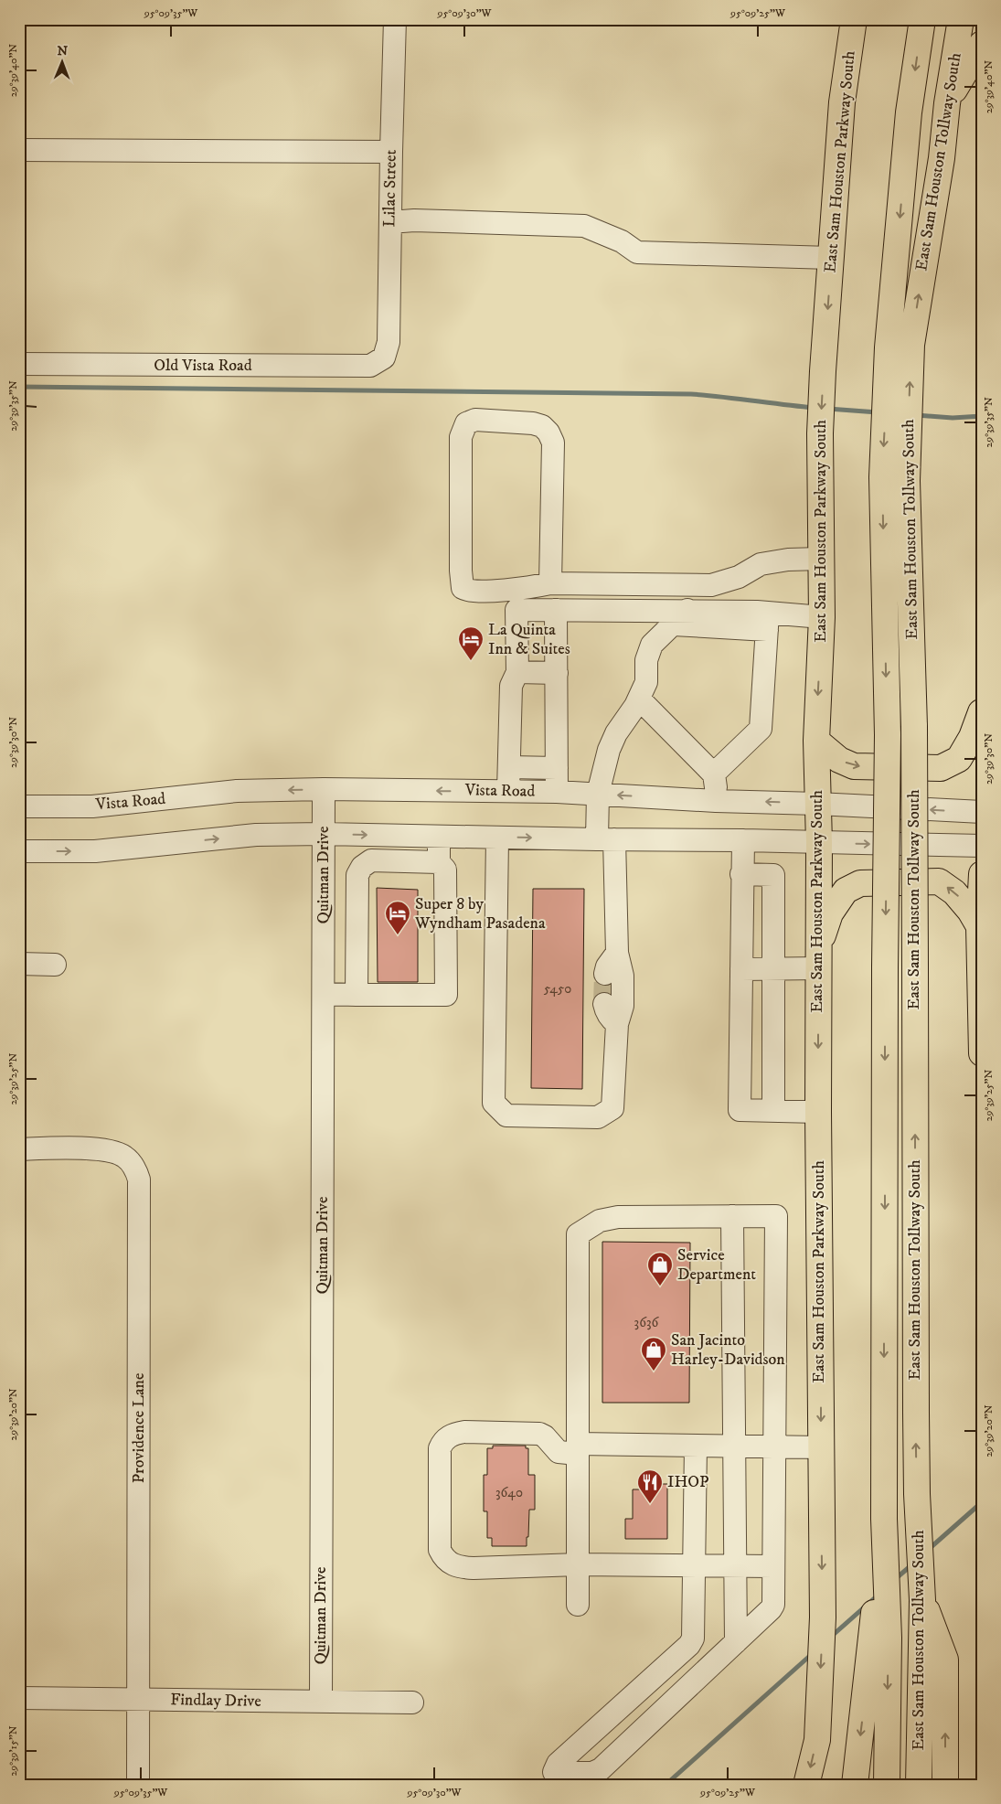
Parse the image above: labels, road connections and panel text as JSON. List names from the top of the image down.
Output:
{
  "streets": {
    "main road": ["East Sam Houston Parkway South", "East Sam Houston Tollway South"],
    "street": [
      "Lilac Street",
      "Old Vista Road",
      "Vista Road",
      "Quitman Drive",
      "Providence Lane",
      "Findlay Drive"
    ]
  },
  "crossings": [
    ["East Sam Houston Parkway South", "Vista Road"],
    ["Lilac Street", "Old Vista Road"],
    ["Vista Road", "Quitman Drive"],
    ["Quitman Drive", "Findlay Drive"],
    ["Providence Lane", "Findlay Drive"]
  ],
  "places": {
    "hotel": ["La Quinta Inn & Suites", "Super 8 by Wyndham Pasadena"],
    "shop": ["Service Department", "San Jacinto Harley-Davidson"],
    "restaurant": ["IHOP"]
  },
  "house_numbers": ["5450", "3636", "3640"],
  "north": "top",
  "coordinates": [
    "95°09'35\"W",
    "95°09'30\"W",
    "95°09'25\"W",
    "29°39'40\"N",
    "29°39'35\"N",
    "29°39'30\"N",
    "29°39'25\"N",
    "29°39'20\"N",
    "29°39'15\"N"
  ]
}
